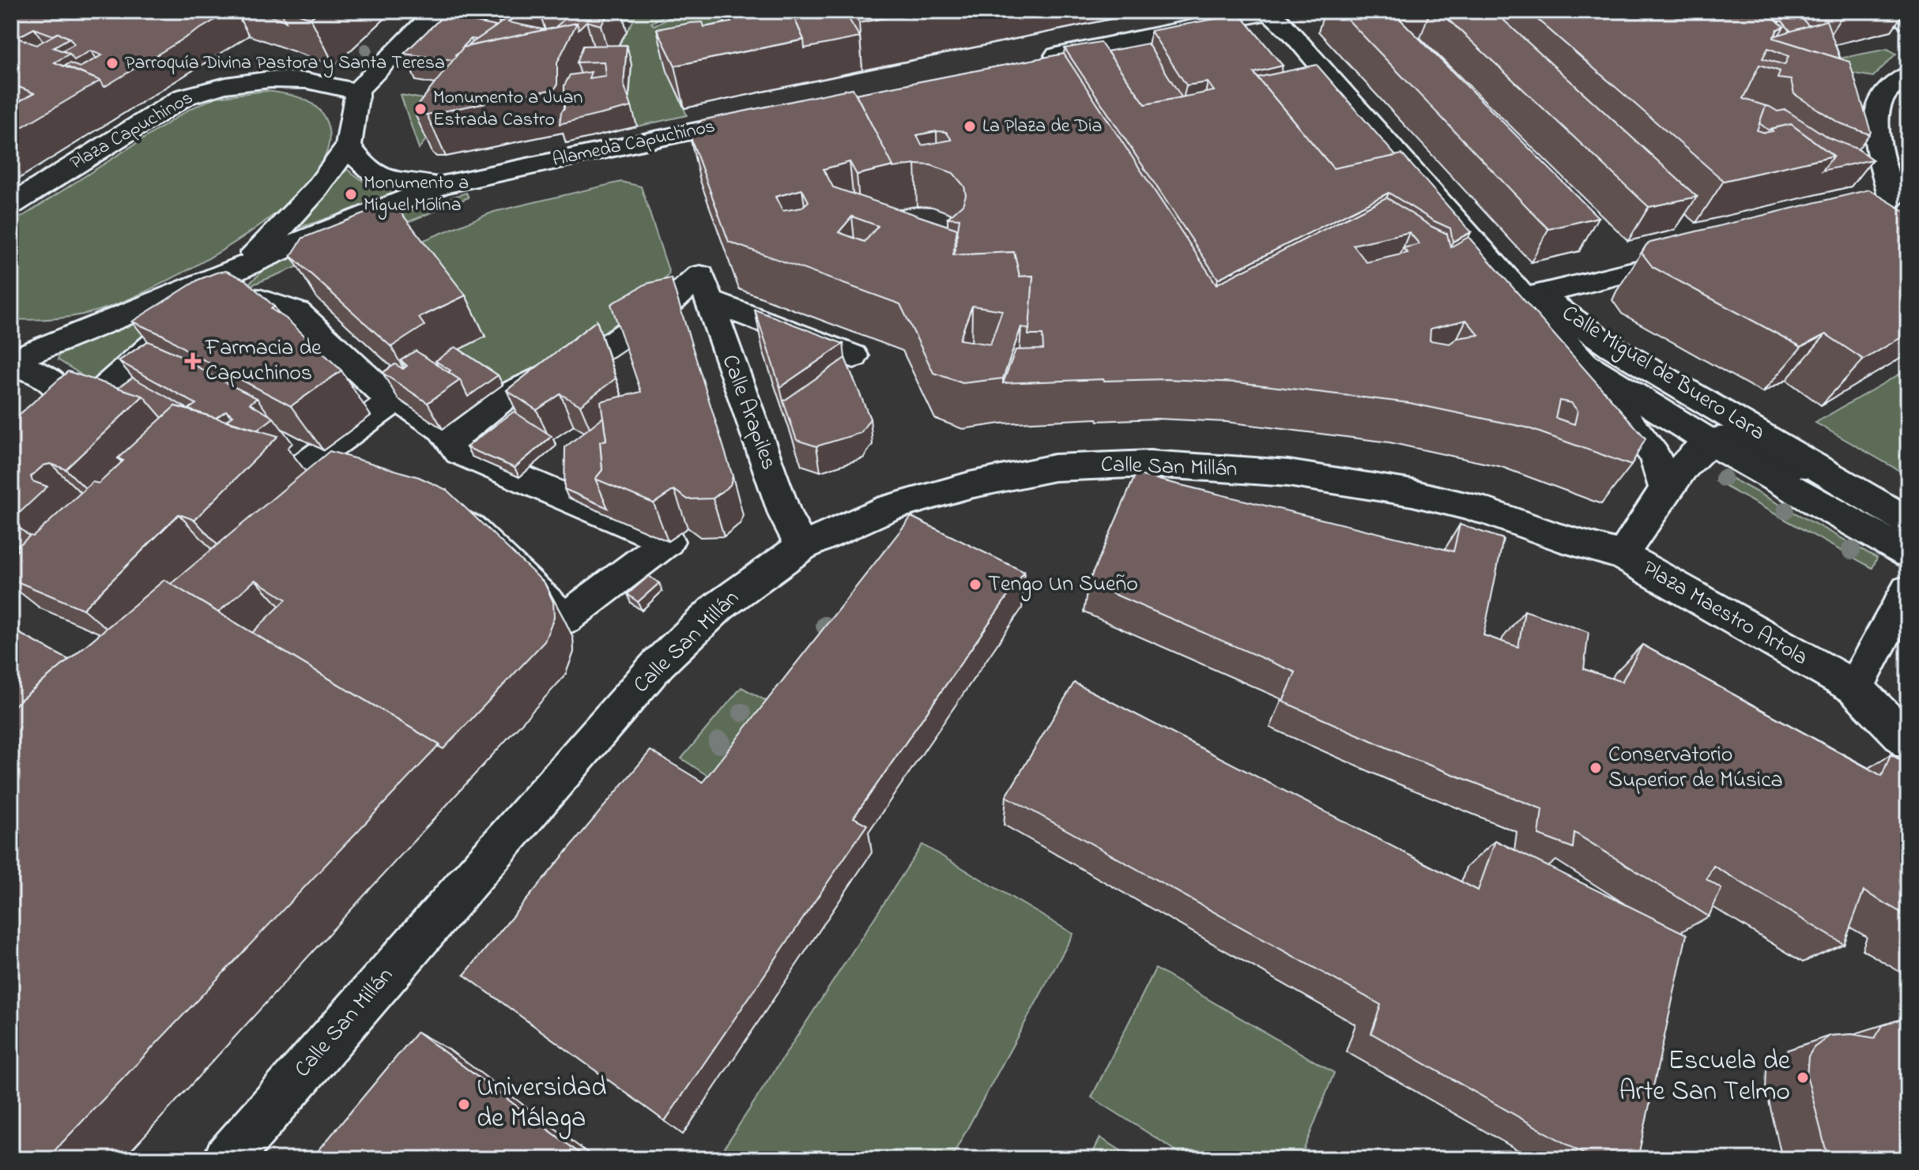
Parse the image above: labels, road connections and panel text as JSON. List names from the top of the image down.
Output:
{
  "streets": {
    "street": [
      "Plaza Capuchinos",
      "Alameda Capuchinos",
      "Calle Miguel de Buero Lara",
      "Calle Arapiles",
      "Calle San Millán",
      "Plaza Maestro Artola"
    ]
  },
  "crossings": [
    ["Calle Miguel de Buero Lara", "Plaza Maestro Artola"],
    ["Calle Arapiles", "Calle San Millán"],
    ["Calle San Millán", "Plaza Maestro Artola"]
  ],
  "places": {
    "other": [
      "Parroquía Divina Pastora y Santa Teresa",
      "Monumento a Juan Estrada Castro",
      "La Plaza de Dia",
      "Monumento a Miguel Molina",
      "Tengo Un Sueño",
      "Conservatorio Superior de Música",
      "Escuela de Arte San Telmo",
      "Universidad de Málaga"
    ],
    "health": ["Farmacia de Capuchinos"]
  }
}
